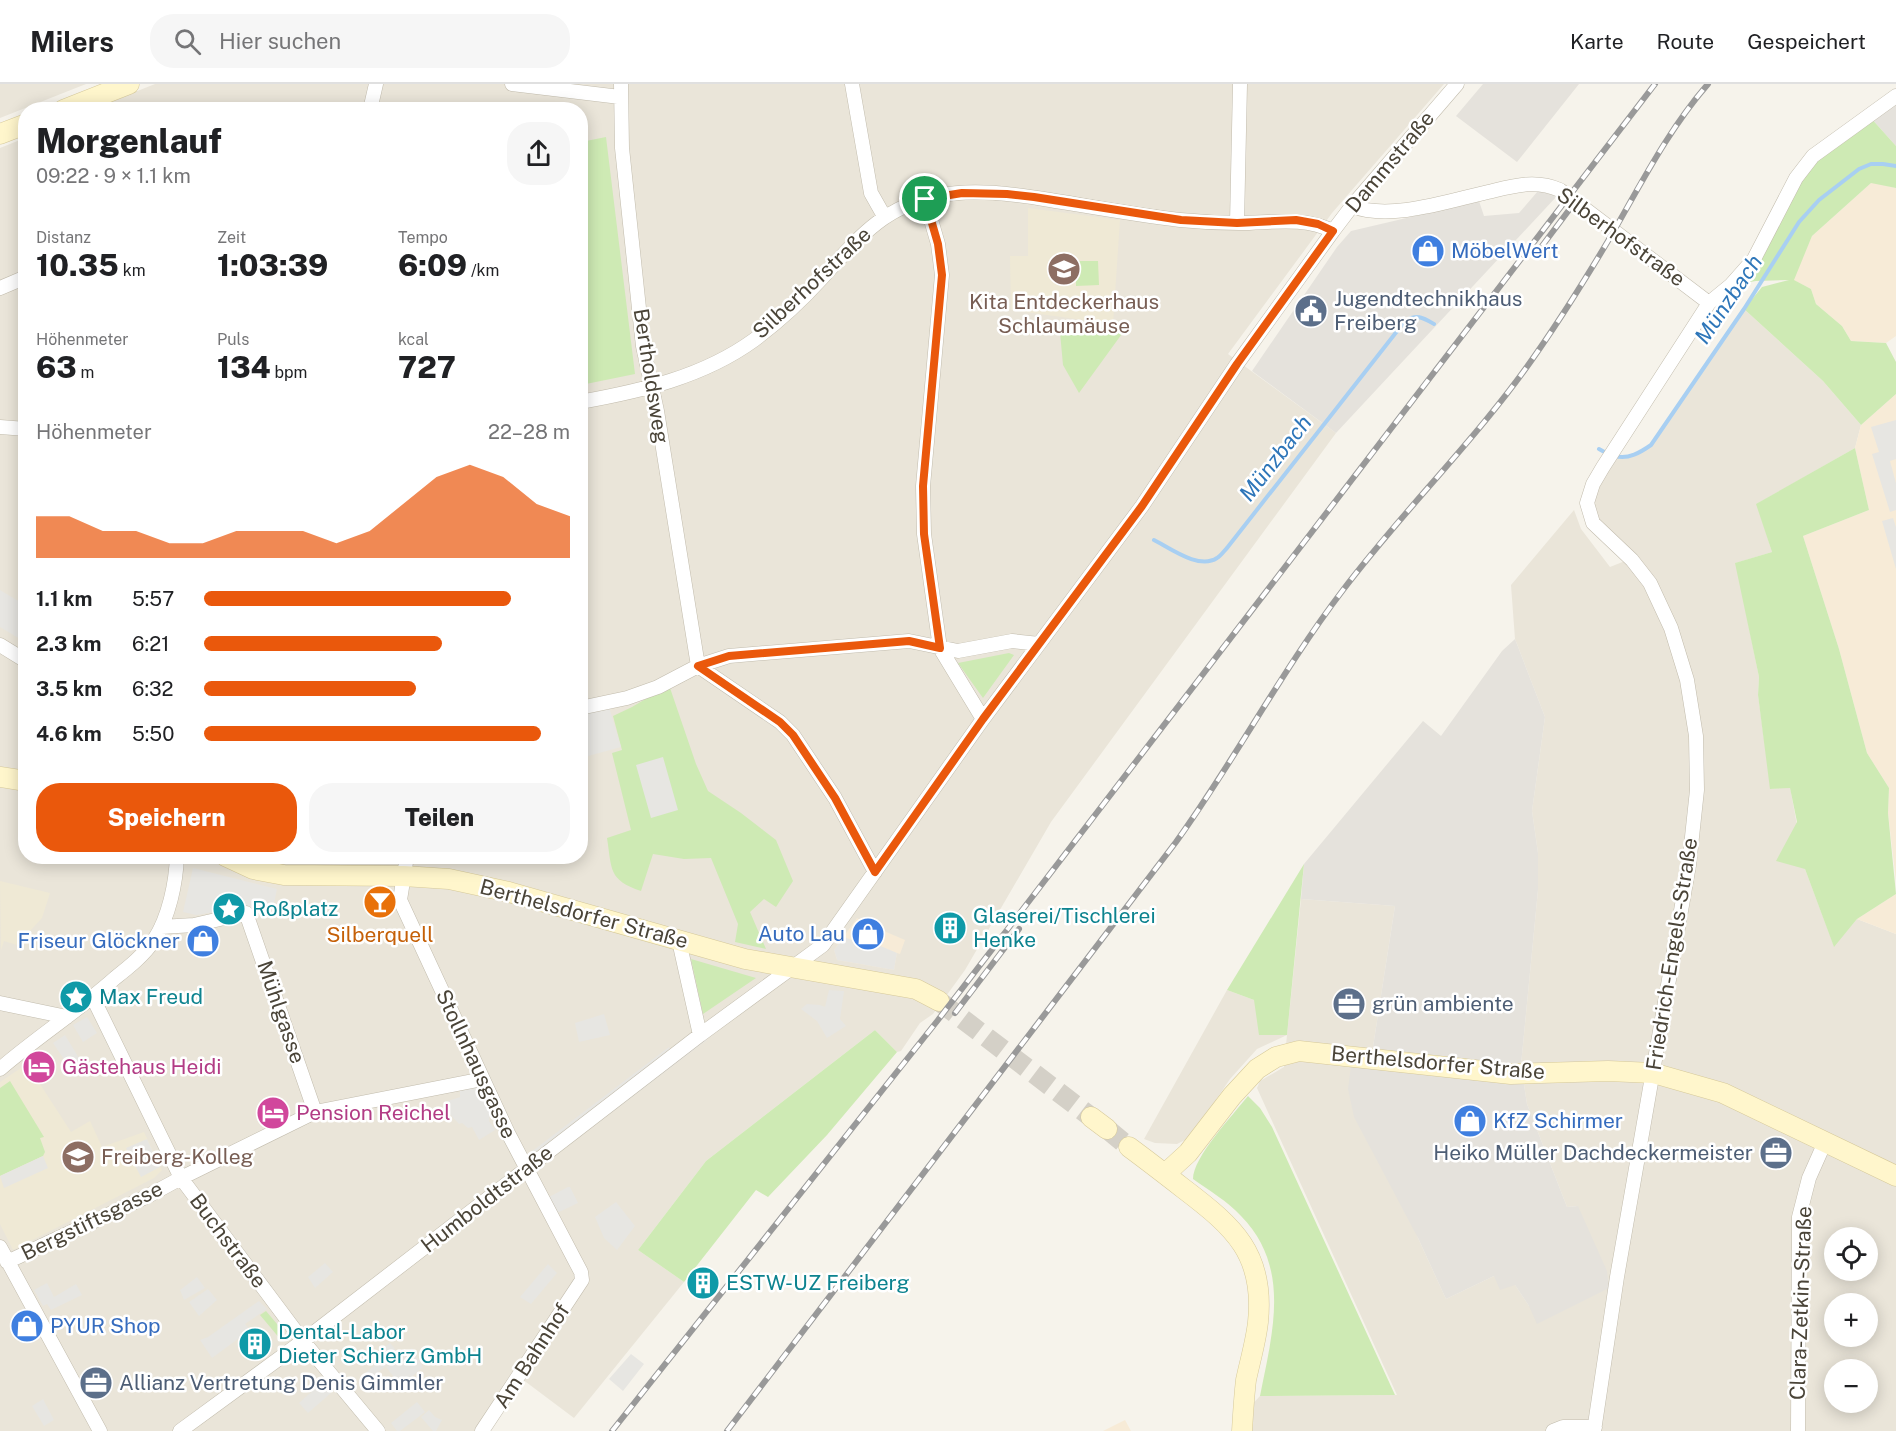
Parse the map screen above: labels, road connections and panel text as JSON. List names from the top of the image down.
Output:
{
  "streets": {
    "street": [
      "Dammstraße",
      "Silberhofstraße",
      "Bertholdsweg",
      "Berthelsdorfer Straße",
      "Friedrich-Engels-Straße",
      "Mühlgasse",
      "Stollnhausgasse",
      "Humboldtstraße",
      "Bergstiftsgasse",
      "Buchstraße",
      "Clara-Zetkin-Straße",
      "Am Bahnhof"
    ]
  },
  "crossings": [
    ["Dammstraße", "Silberhofstraße"],
    ["Dammstraße", "Berthelsdorfer Straße"],
    ["Dammstraße", "Humboldtstraße"],
    ["Silberhofstraße", "Bertholdsweg"],
    ["Silberhofstraße", "Friedrich-Engels-Straße"],
    ["Berthelsdorfer Straße", "Friedrich-Engels-Straße"],
    ["Berthelsdorfer Straße", "Stollnhausgasse"],
    ["Berthelsdorfer Straße", "Humboldtstraße"],
    ["Berthelsdorfer Straße", "Clara-Zetkin-Straße"],
    ["Mühlgasse", "Bergstiftsgasse"],
    ["Stollnhausgasse", "Humboldtstraße"],
    ["Stollnhausgasse", "Bergstiftsgasse"],
    ["Stollnhausgasse", "Am Bahnhof"],
    ["Humboldtstraße", "Buchstraße"],
    ["Bergstiftsgasse", "Buchstraße"]
  ],
  "water": ["Münzbach"],
  "places": {
    "shop": [
      "MöbelWert",
      "Auto Lau",
      "Friseur Glöckner",
      "KfZ Schirmer",
      "PYUR Shop"
    ],
    "school or university": ["Kita Entdeckerhaus Schlaumäuse", "Freiberg-Kolleg"],
    "public building": ["Jugendtechnikhaus Freiberg"],
    "bar": ["Silberquell"],
    "place": ["Roßplatz", "Max Freud"],
    "building": ["Glaserei/Tischlerei Henke", "ESTW-UZ Freiberg", "Dental-Labor Dieter Schierz GmbH"],
    "office": ["grün ambiente", "Heiko Müller Dachdeckermeister", "Allianz Vertretung Denis Gimmler"],
    "hotel": ["Gästehaus Heidi", "Pension Reichel"]
  },
  "page": {
    "header": "Milers",
    "search": "Hier suchen",
    "nav": ["Karte", "Route", "Gespeichert"],
    "heading": ["Morgenlauf", "09:22 · 9 × 1.1 km"],
    "stats": [
      ["Distanz", "10.35 km"],
      ["Zeit", "1:03:39"],
      ["Tempo", "6:09 /km"],
      ["Höhenmeter", "63 m"],
      ["Puls", "134 bpm"],
      ["kcal", "727"]
    ],
    "chart": ["Höhenmeter", "22–28 m"],
    "list": [
      {
        "name": "1.1 km",
        "note": "5:57"
      },
      {
        "name": "2.3 km",
        "note": "6:21"
      },
      {
        "name": "3.5 km",
        "note": "6:32"
      },
      {
        "name": "4.6 km",
        "note": "5:50"
      }
    ],
    "buttons": ["Speichern", "Teilen"],
    "map_buttons": ["+", "−"]
  }
}
